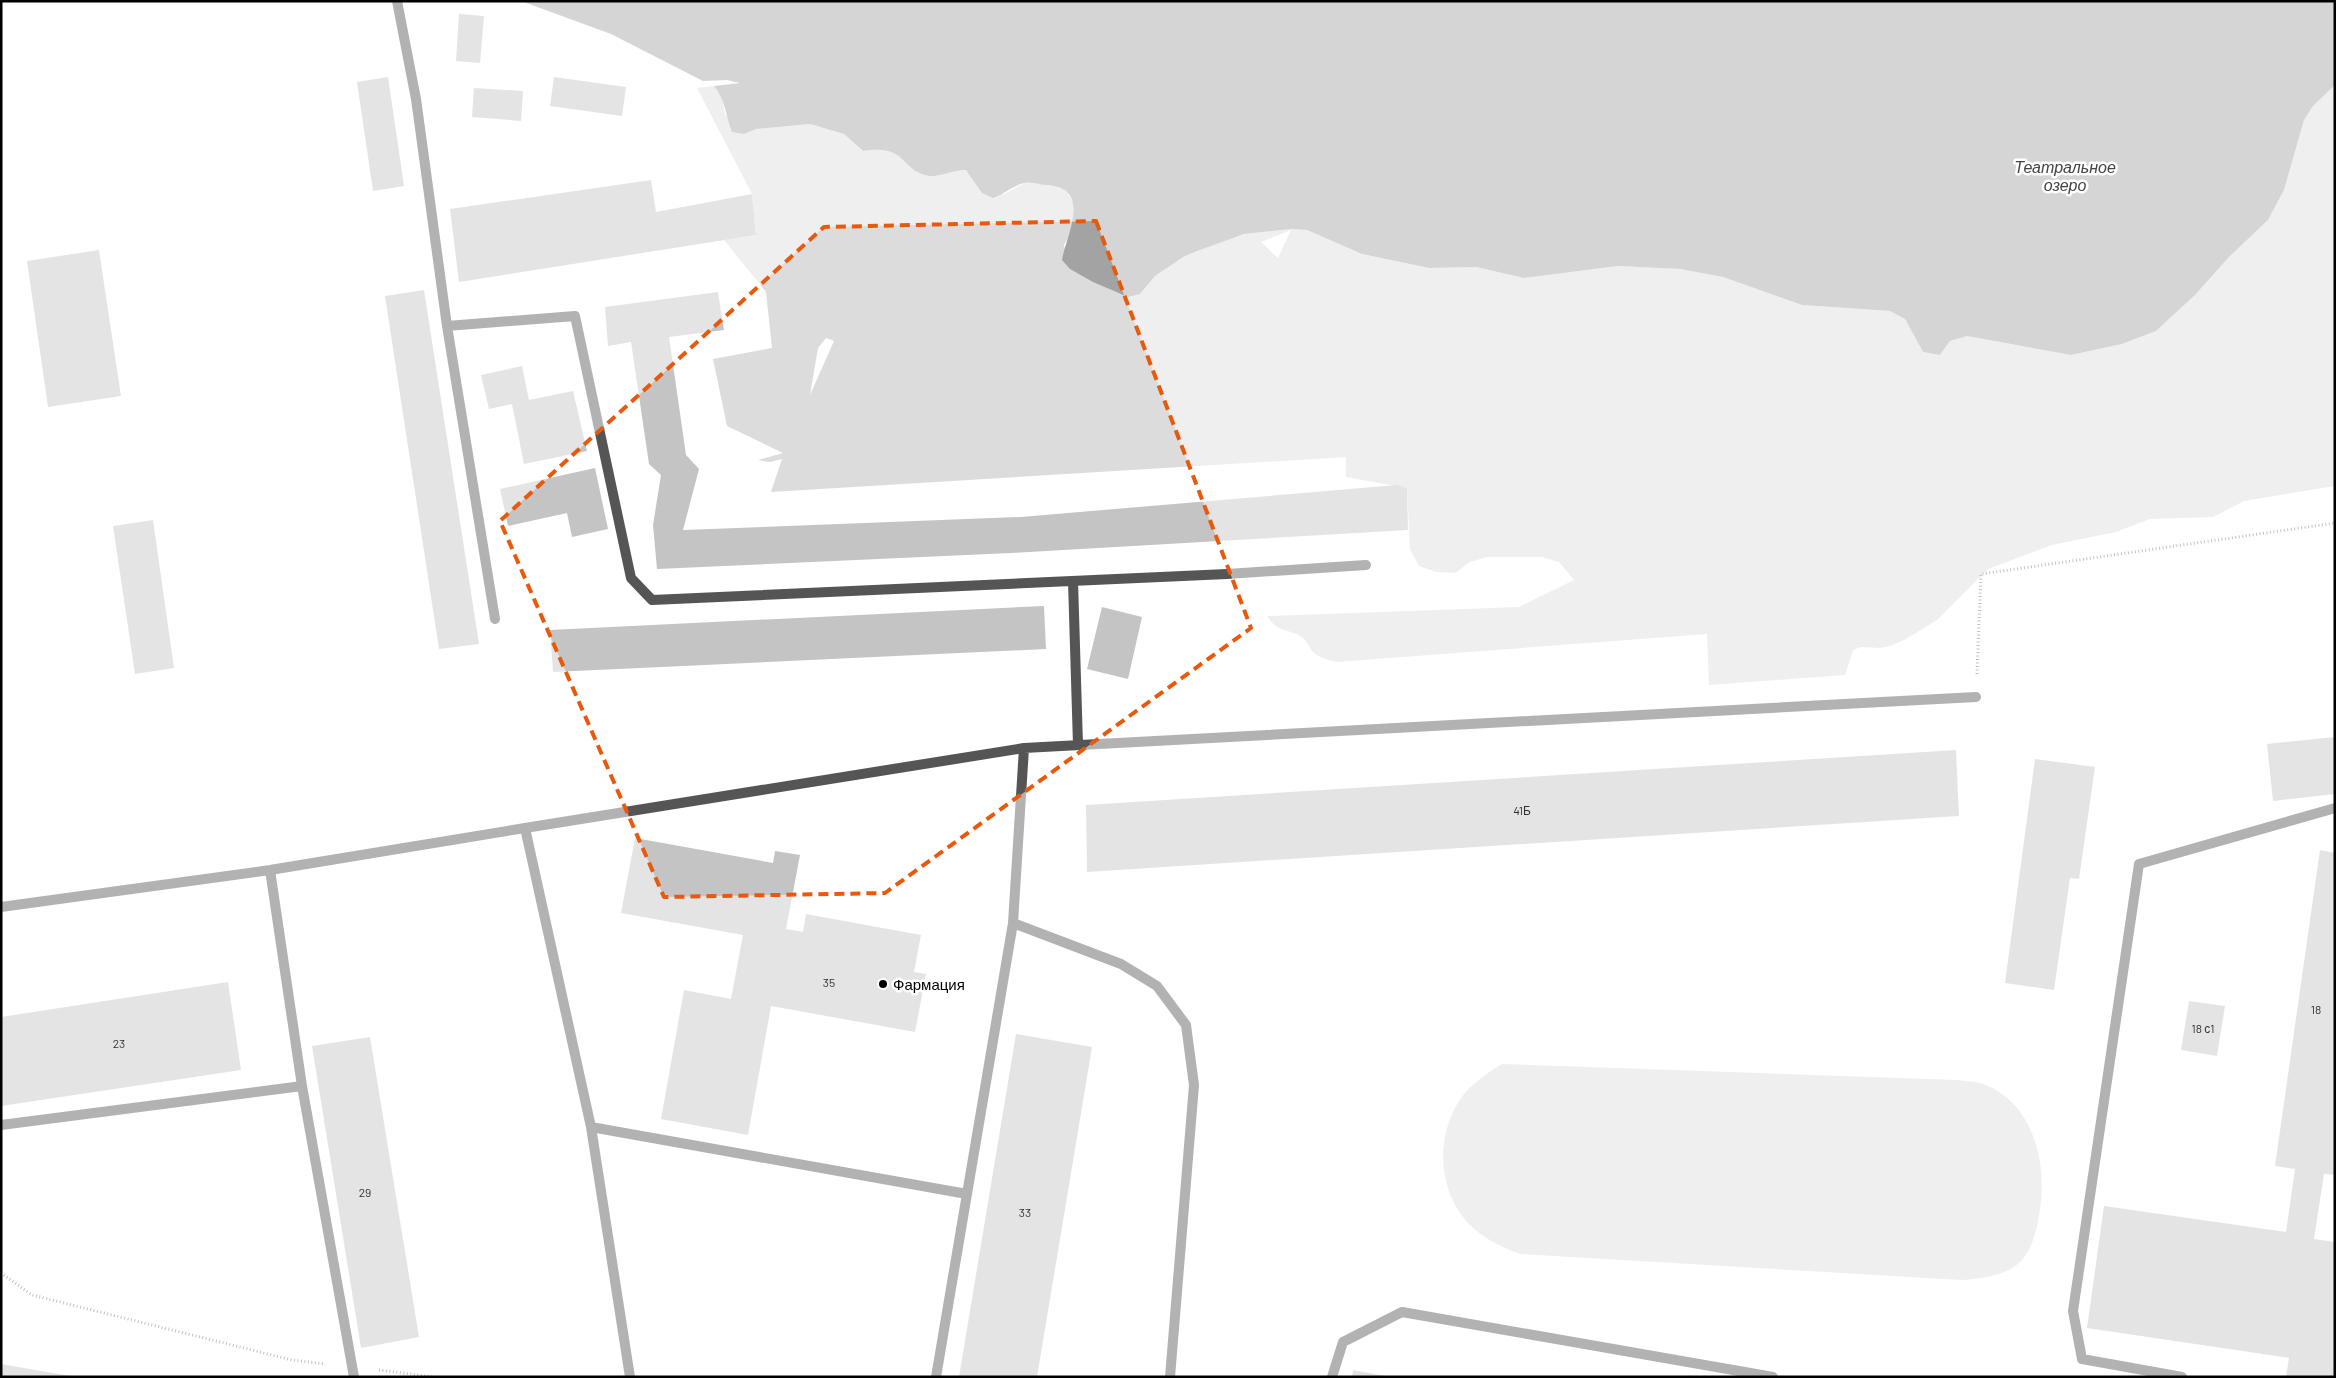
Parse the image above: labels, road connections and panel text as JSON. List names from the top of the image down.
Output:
{
  "water": ["Театральное озеро"],
  "places": ["Фармация"],
  "house_numbers": [
    "41Б",
    "35",
    "18",
    "18 с1",
    "23",
    "29",
    "33"
  ]
}
